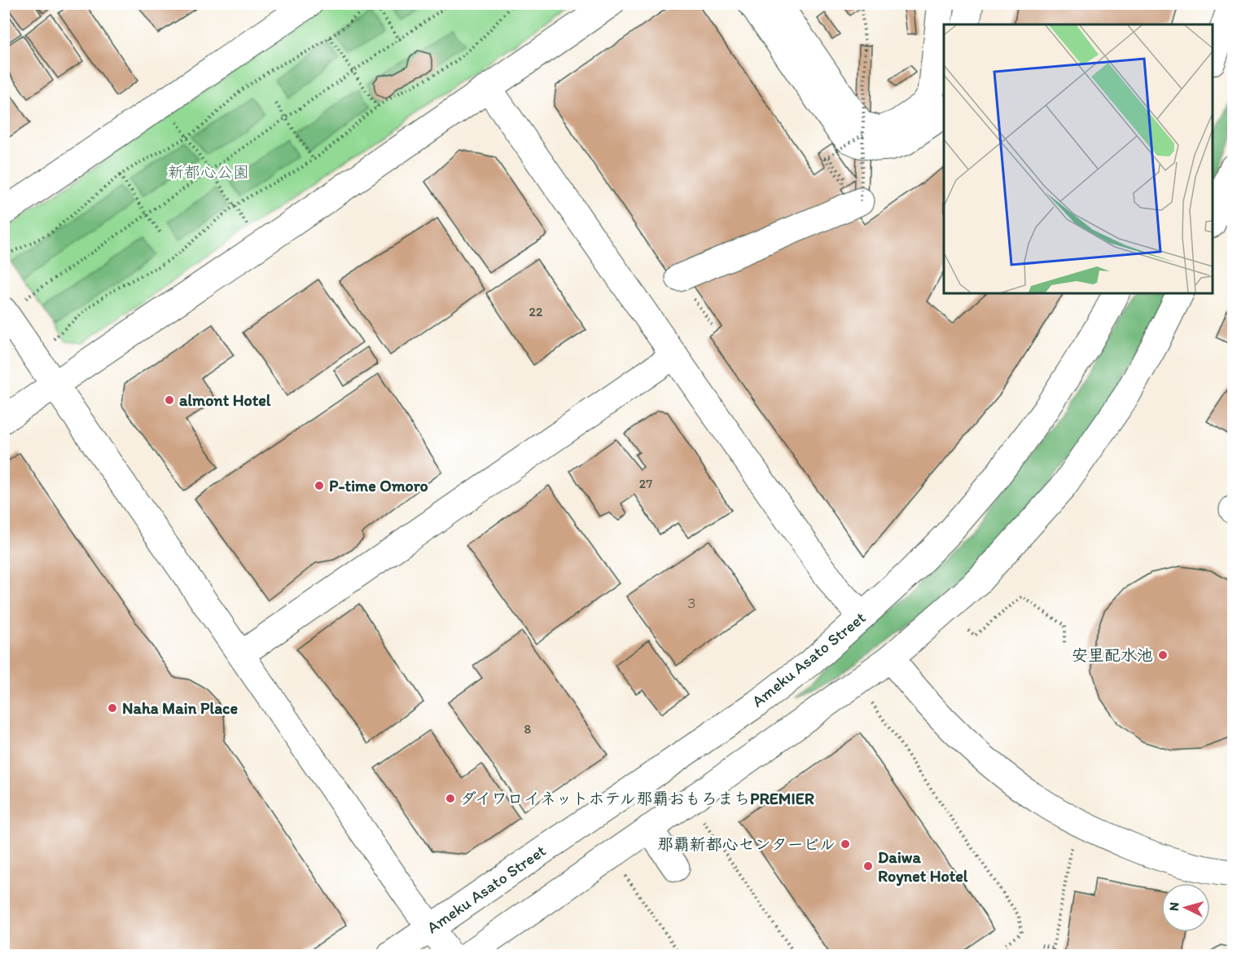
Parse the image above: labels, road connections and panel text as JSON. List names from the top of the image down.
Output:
{
  "streets": {
    "street": ["Ameku Asato Street"]
  },
  "parks": ["新都心公園"],
  "places": [
    "almont Hotel",
    "P-time Omoro",
    "安里配水池",
    "Naha Main Place",
    "ダイワロイネットホテル那覇おもろまちPREMIER",
    "那覇新都心センタービル",
    "Daiwa Roynet Hotel"
  ],
  "house_numbers": [
    "22",
    "27",
    "３",
    "8"
  ],
  "north": "left"
}
